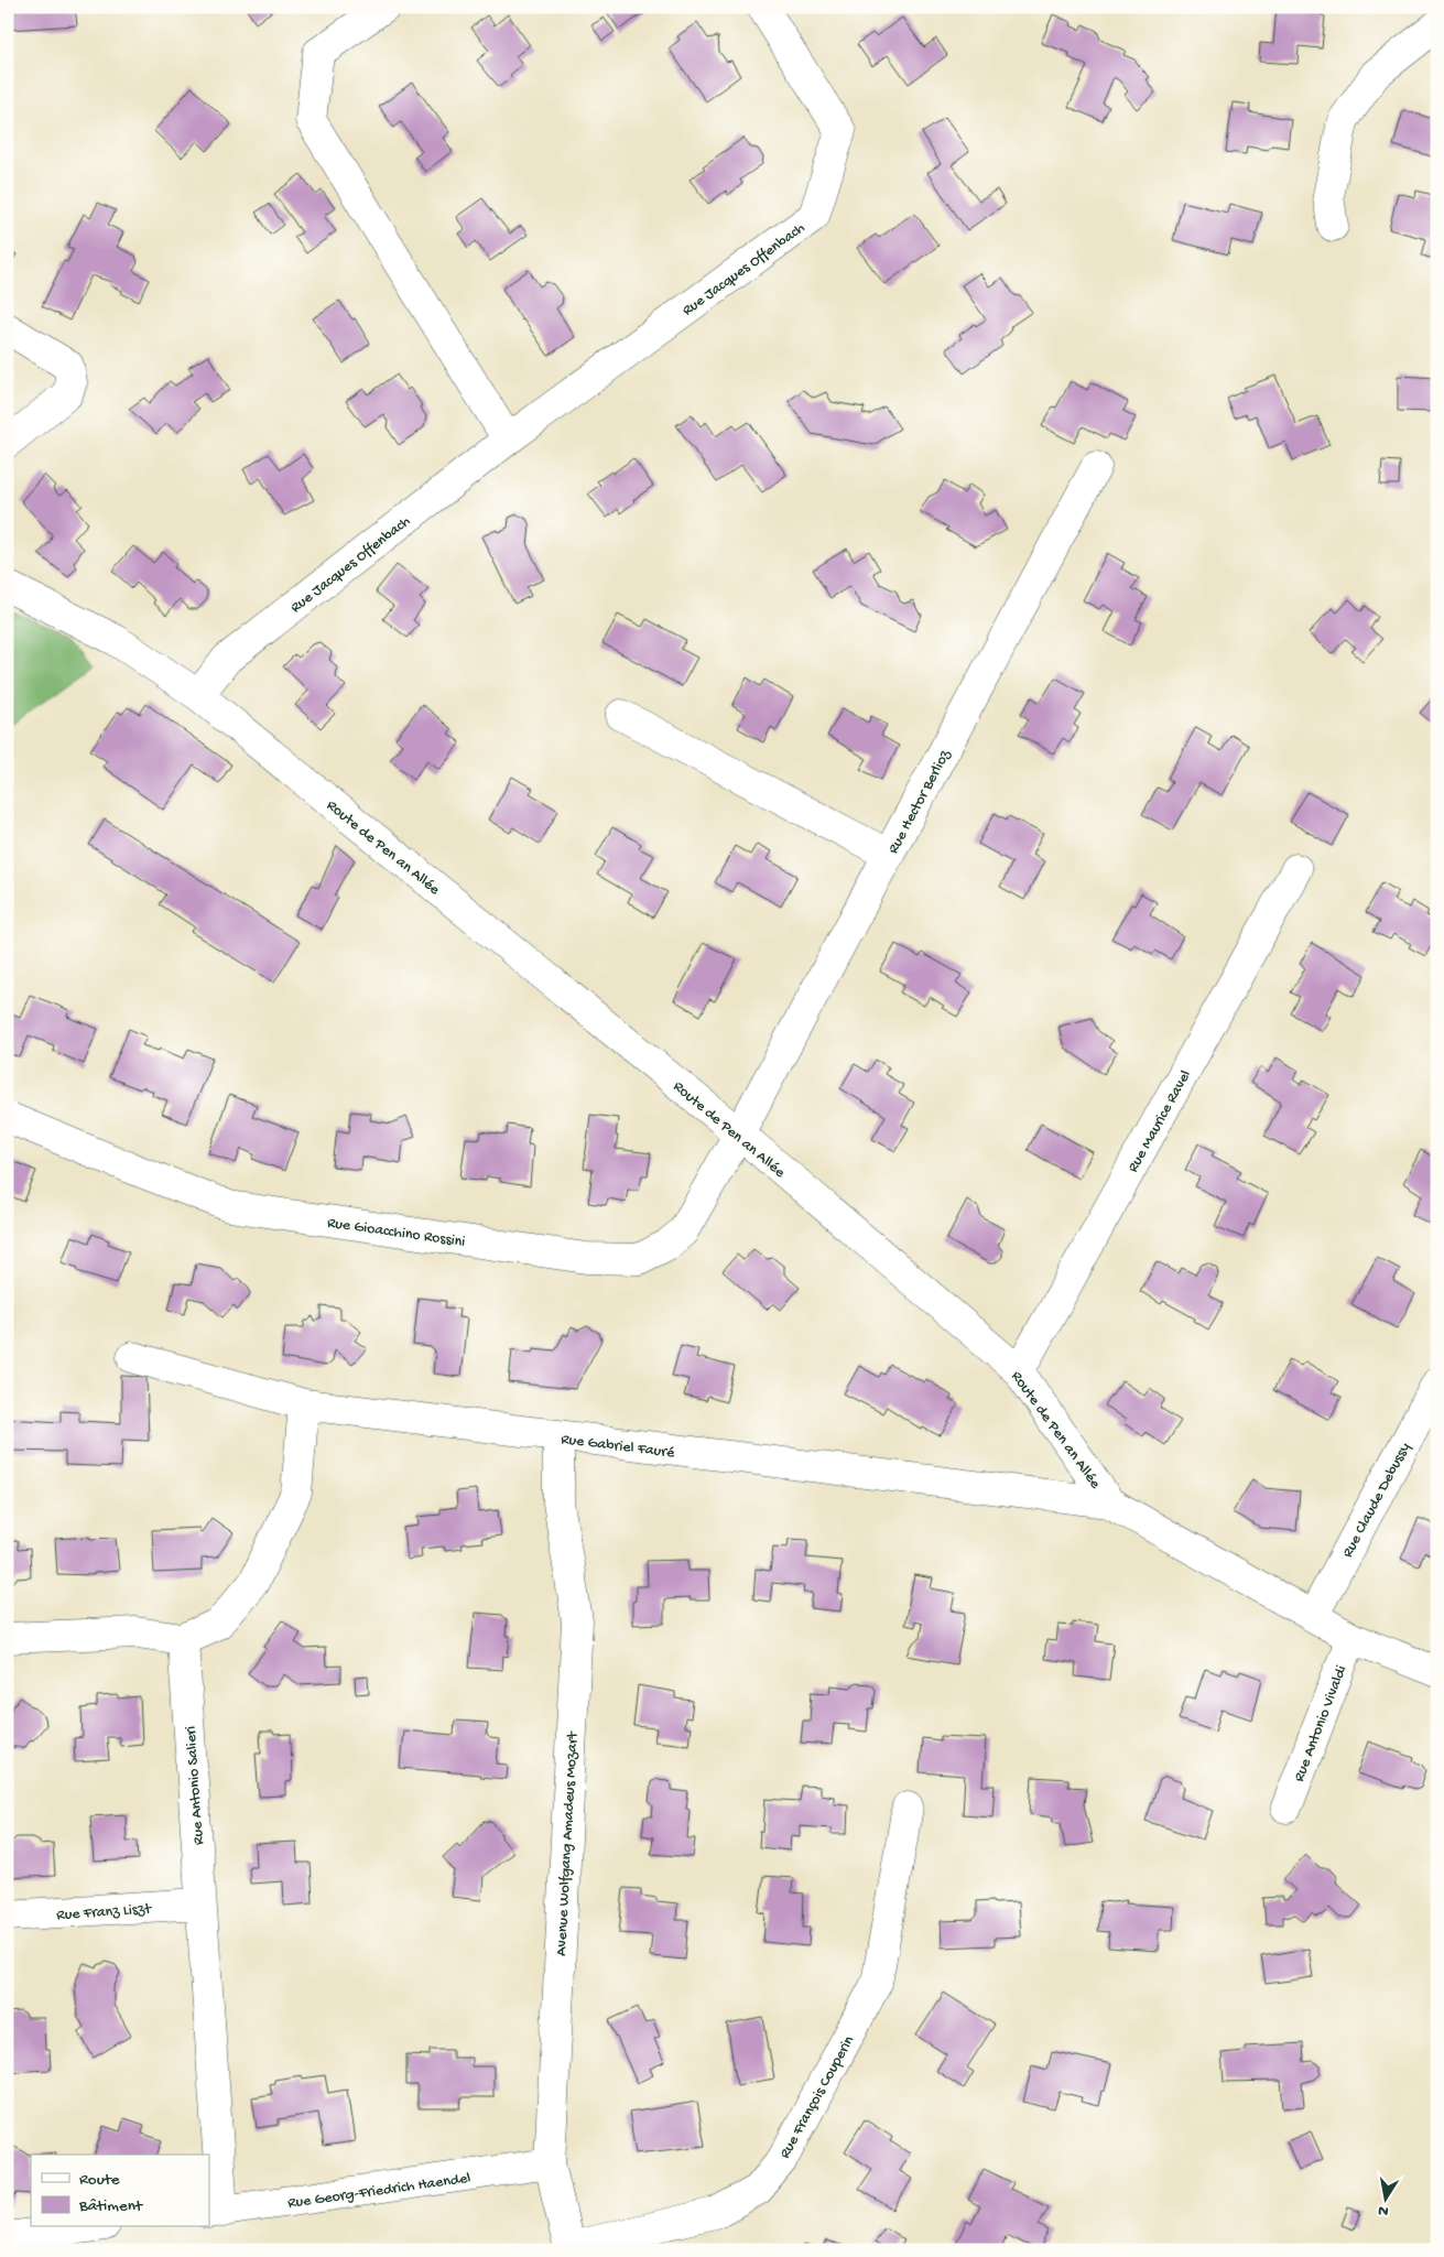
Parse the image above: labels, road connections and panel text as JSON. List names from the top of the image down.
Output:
{
  "streets": {
    "street": [
      "Rue Jacques Offenbach",
      "Rue Hector Berlioz",
      "Route de Pen an Allée",
      "Rue Maurice Ravel",
      "Rue Gioacchino Rossini",
      "Rue Gabriel Fauré",
      "Rue Claude Debussy",
      "Rue Antonio Vivaldi",
      "Rue Antonio Salieri",
      "Avenue Wolfgang Amadeus Mozart",
      "Rue Franz Liszt",
      "Rue François Couperin",
      "Rue Georg-Friedrich Haendel"
    ]
  },
  "crossings": [
    ["Rue Jacques Offenbach", "Route de Pen an Allée"],
    ["Rue Hector Berlioz", "Route de Pen an Allée"],
    ["Rue Hector Berlioz", "Rue Gioacchino Rossini"],
    ["Route de Pen an Allée", "Rue Maurice Ravel"],
    ["Route de Pen an Allée", "Rue Gioacchino Rossini"],
    ["Route de Pen an Allée", "Rue Gabriel Fauré"],
    ["Route de Pen an Allée", "Rue Claude Debussy"],
    ["Route de Pen an Allée", "Rue Antonio Vivaldi"],
    ["Rue Gabriel Fauré", "Avenue Wolfgang Amadeus Mozart"],
    ["Rue Antonio Salieri", "Rue Franz Liszt"],
    ["Rue Antonio Salieri", "Rue Georg-Friedrich Haendel"],
    ["Avenue Wolfgang Amadeus Mozart", "Rue François Couperin"],
    ["Avenue Wolfgang Amadeus Mozart", "Rue Georg-Friedrich Haendel"]
  ],
  "legend": ["Route", "Bâtiment"],
  "north": "bottom"
}
